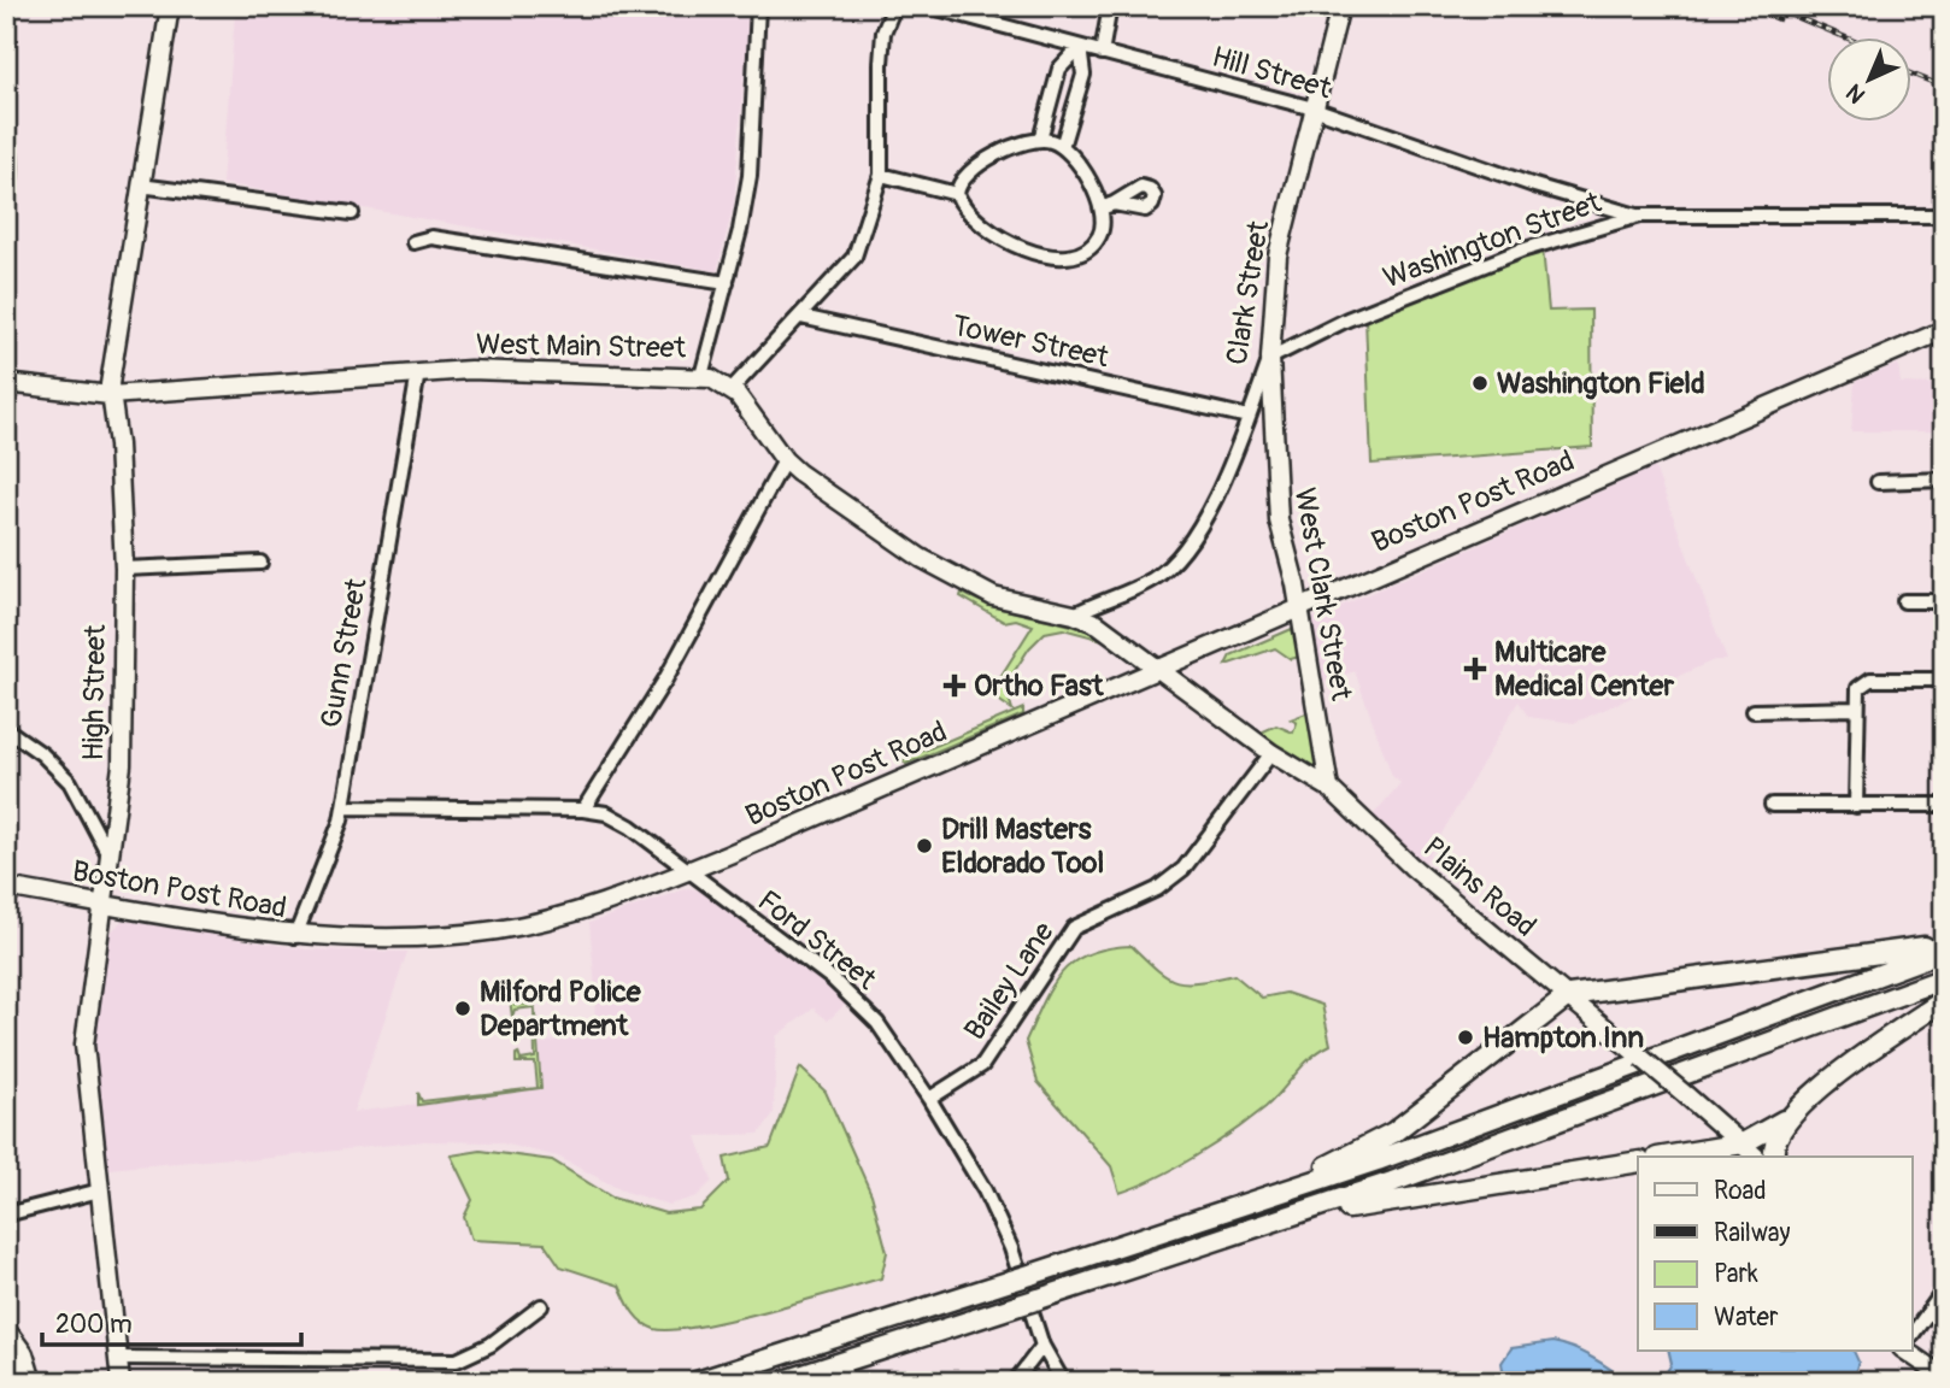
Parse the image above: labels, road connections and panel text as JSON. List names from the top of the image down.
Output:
{
  "streets": {
    "main road": [
      "Clark Street",
      "West Main Street",
      "Boston Post Road",
      "West Clark Street",
      "High Street",
      "Plains Road"
    ],
    "street": [
      "Hill Street",
      "Washington Street",
      "Tower Street",
      "Gunn Street",
      "Ford Street",
      "Bailey Lane"
    ]
  },
  "crossings": [
    ["Hill Street", "Washington Street"],
    ["Hill Street", "Clark Street"],
    ["Washington Street", "Clark Street"],
    ["Washington Street", "West Clark Street"],
    ["Clark Street", "Tower Street"],
    ["Clark Street", "West Main Street"],
    ["Clark Street", "West Clark Street"],
    ["West Main Street", "Boston Post Road"],
    ["West Main Street", "Gunn Street"],
    ["West Main Street", "High Street"],
    ["West Main Street", "Plains Road"],
    ["Boston Post Road", "West Clark Street"],
    ["Boston Post Road", "Gunn Street"],
    ["Boston Post Road", "High Street"],
    ["Boston Post Road", "Plains Road"],
    ["Boston Post Road", "Ford Street"],
    ["West Clark Street", "Plains Road"],
    ["Gunn Street", "Ford Street"],
    ["Plains Road", "Bailey Lane"],
    ["Ford Street", "Bailey Lane"]
  ],
  "places": {
    "other": [
      "Washington Field",
      "Drill Masters Eldorado Tool",
      "Milford Police Department",
      "Hampton Inn"
    ],
    "health": ["Multicare Medical Center", "Ortho Fast"]
  },
  "legend": [
    "Road",
    "Railway",
    "Park",
    "Water"
  ],
  "scale_bar": "200 m",
  "north": "bottom left"
}
